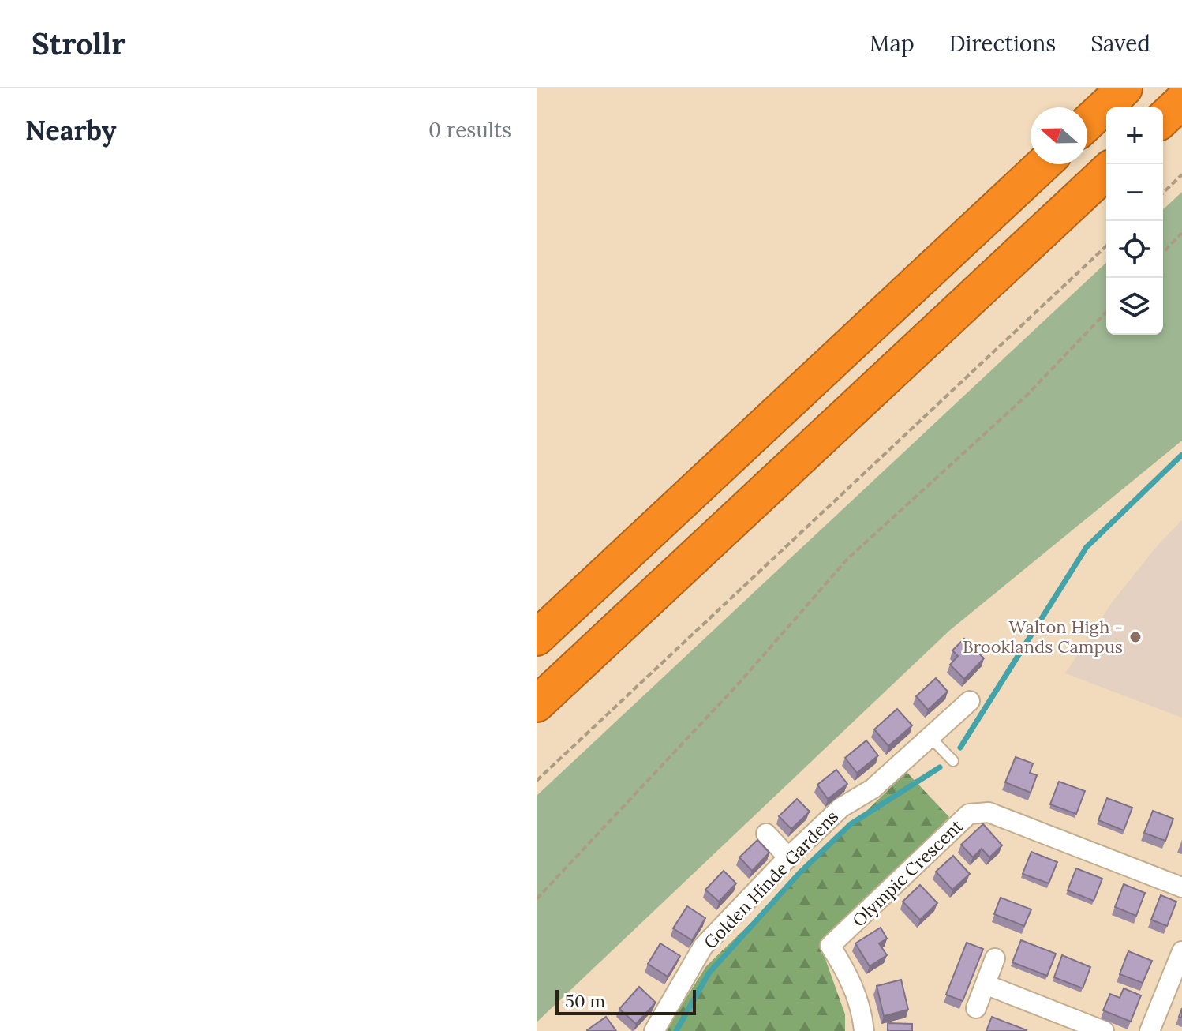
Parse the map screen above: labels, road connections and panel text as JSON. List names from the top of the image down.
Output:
{
  "streets": {
    "street": ["Olympic Crescent", "Golden Hinde Gardens"]
  },
  "places": ["Walton High - Brooklands Campus"],
  "scale_bar": "50 m",
  "north": "left",
  "page": {
    "header": "Strollr",
    "nav": ["Map", "Directions", "Saved"],
    "heading": ["Nearby", "0 results"],
    "map_buttons": ["+", "−"],
    "scale": "50 m"
  }
}
